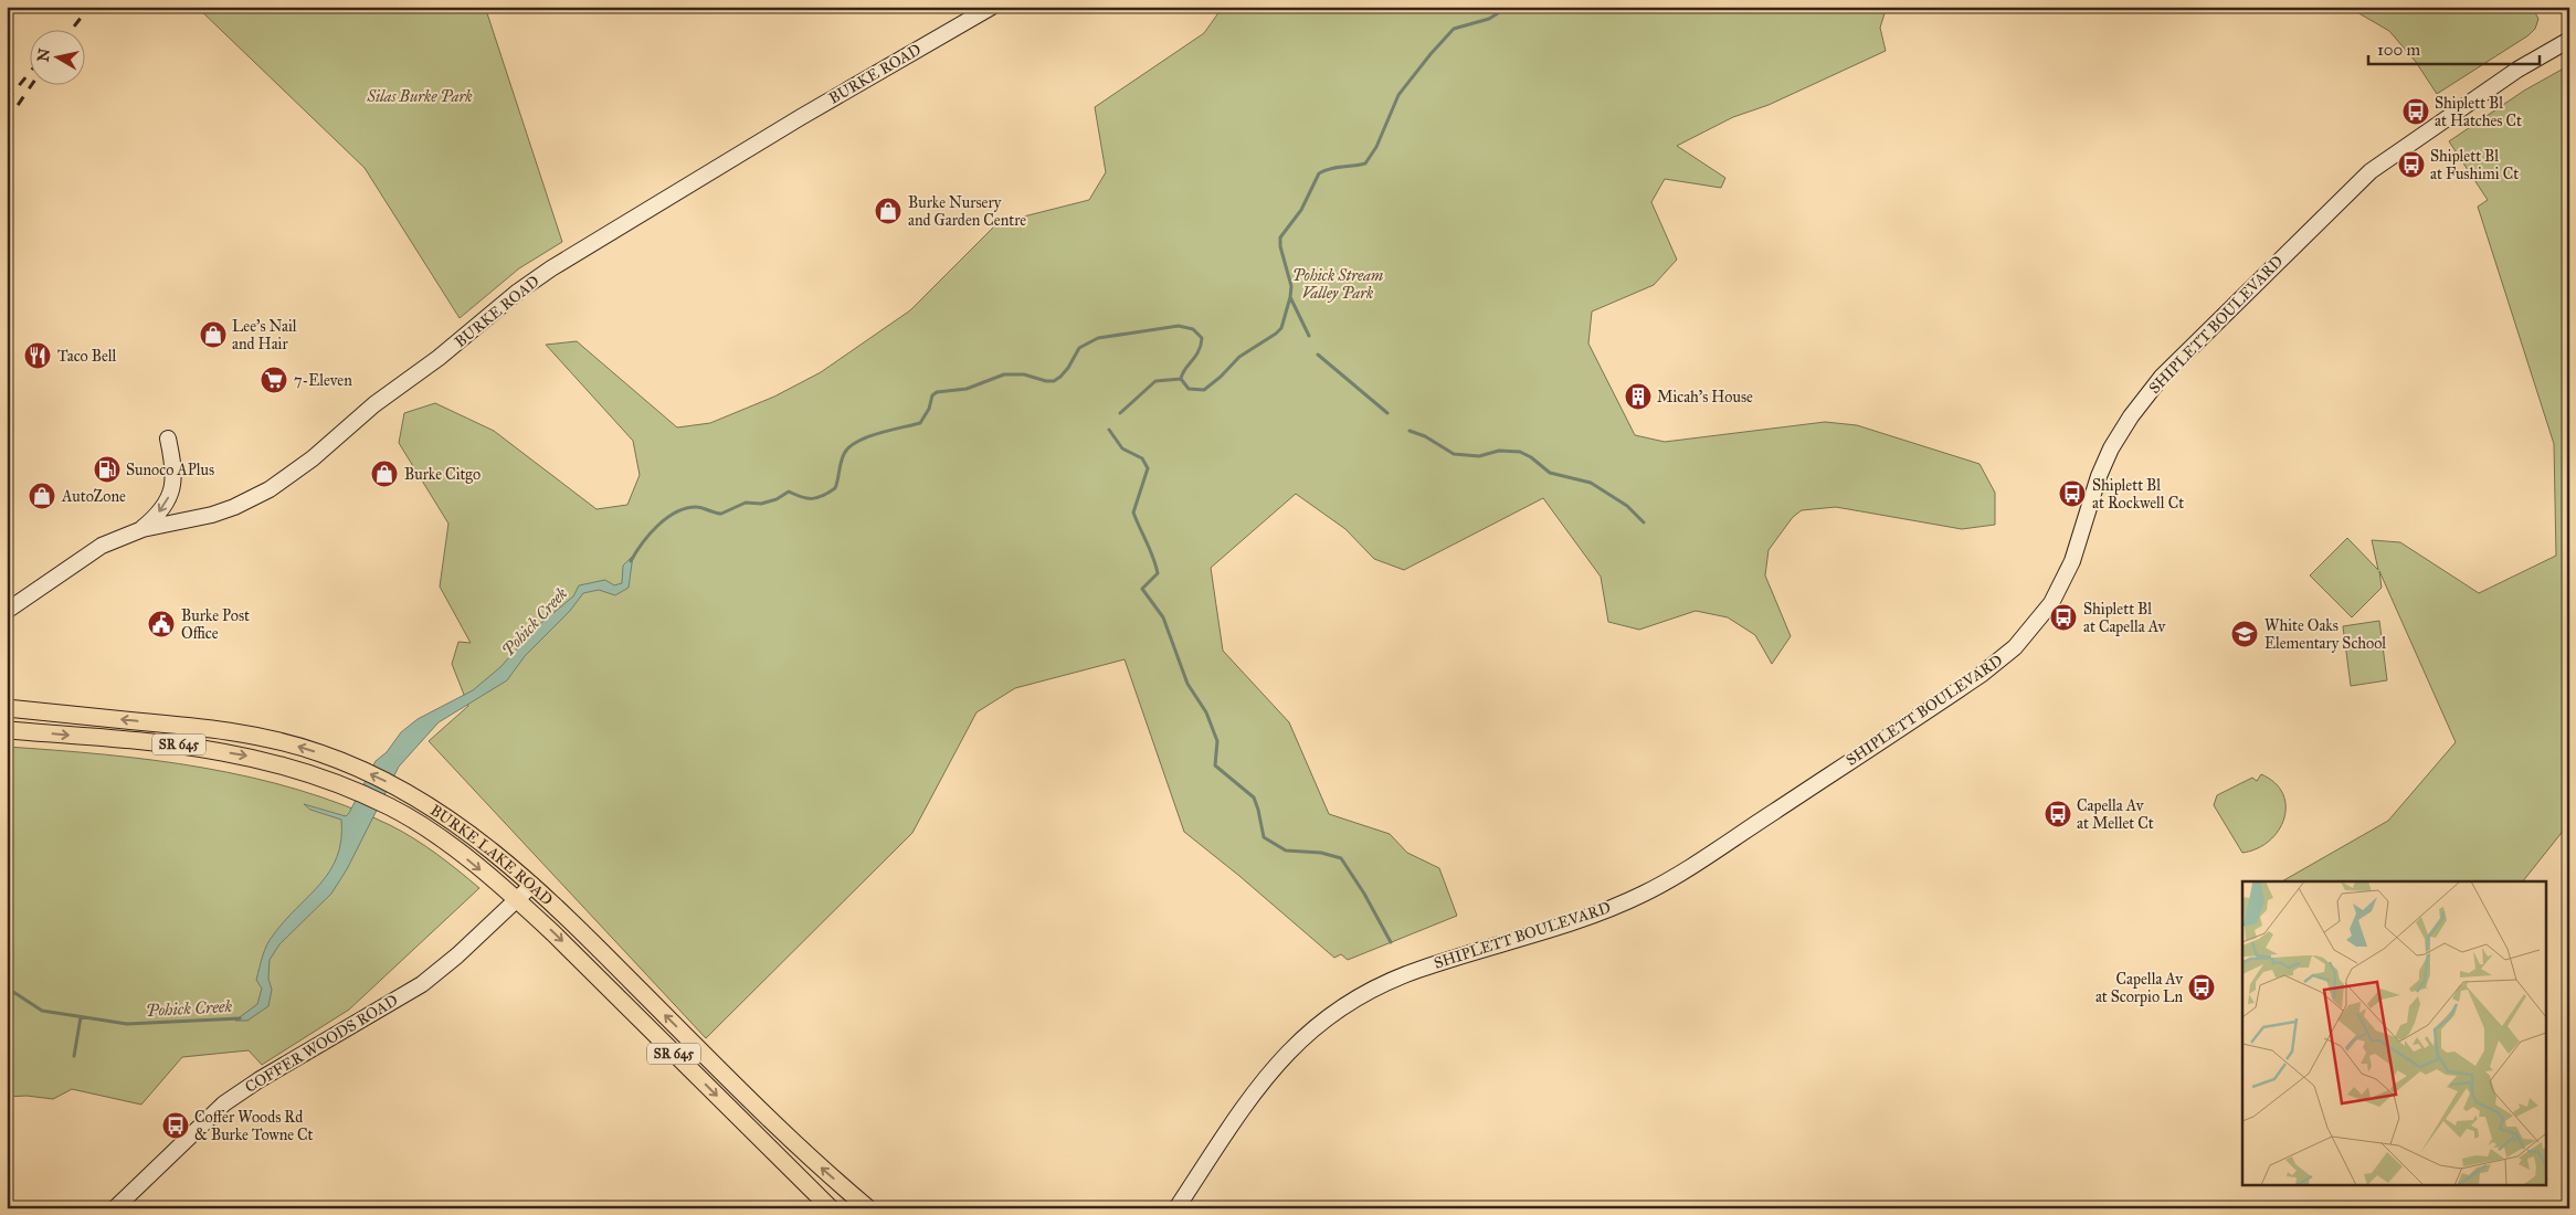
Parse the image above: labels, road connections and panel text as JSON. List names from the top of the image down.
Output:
{
  "streets": {
    "main road": ["SR 645", "BURKE LAKE ROAD"],
    "street": ["BURKE ROAD", "SHIPLETT BOULEVARD", "COFFER WOODS ROAD"]
  },
  "crossings": [
    ["BURKE LAKE ROAD", "COFFER WOODS ROAD"]
  ],
  "water": ["Pohick Creek"],
  "parks": ["Silas Burke Park", "Pohick Stream Valley Park"],
  "places": {
    "bus stop": [
      "Shiplett Bl at Hatches Ct",
      "Shiplett Bl at Fushimi Ct",
      "Shiplett Bl at Rockwell Ct",
      "Shiplett Bl at Capella Av",
      "Capella Av at Mellet Ct",
      "Capella Av at Scorpio Ln",
      "Coffer Woods Rd & Burke Towne Ct"
    ],
    "shop": [
      "Burke Nursery and Garden Centre",
      "Lee's Nail and Hair",
      "Burke Citgo",
      "AutoZone"
    ],
    "restaurant": ["Taco Bell"],
    "supermarket": ["7-Eleven"],
    "building": ["Micah's House"],
    "fuel station": ["Sunoco APlus"],
    "public building": ["Burke Post Office"],
    "school or university": ["White Oaks Elementary School"]
  },
  "scale_bar": "100 m",
  "north": "left"
}
